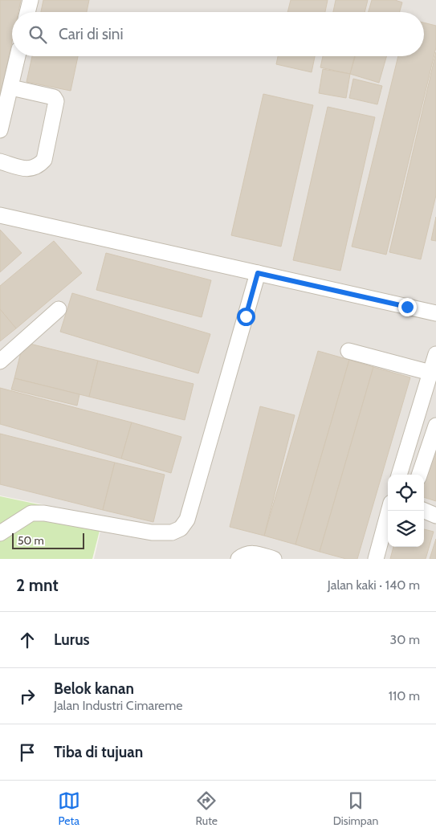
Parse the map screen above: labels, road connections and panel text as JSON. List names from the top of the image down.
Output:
{
  "scale_bar": "50 m",
  "page": {
    "search": "Cari di sini",
    "scale": "50 m",
    "heading": ["2 mnt", "Jalan kaki · 140 m"],
    "list": [
      ["Lurus", "30 m"],
      ["Belok kanan", "Jalan Industri Cimareme", "110 m"],
      "Tiba di tujuan"
    ],
    "nav": ["Peta", "Rute", "Disimpan"]
  }
}
